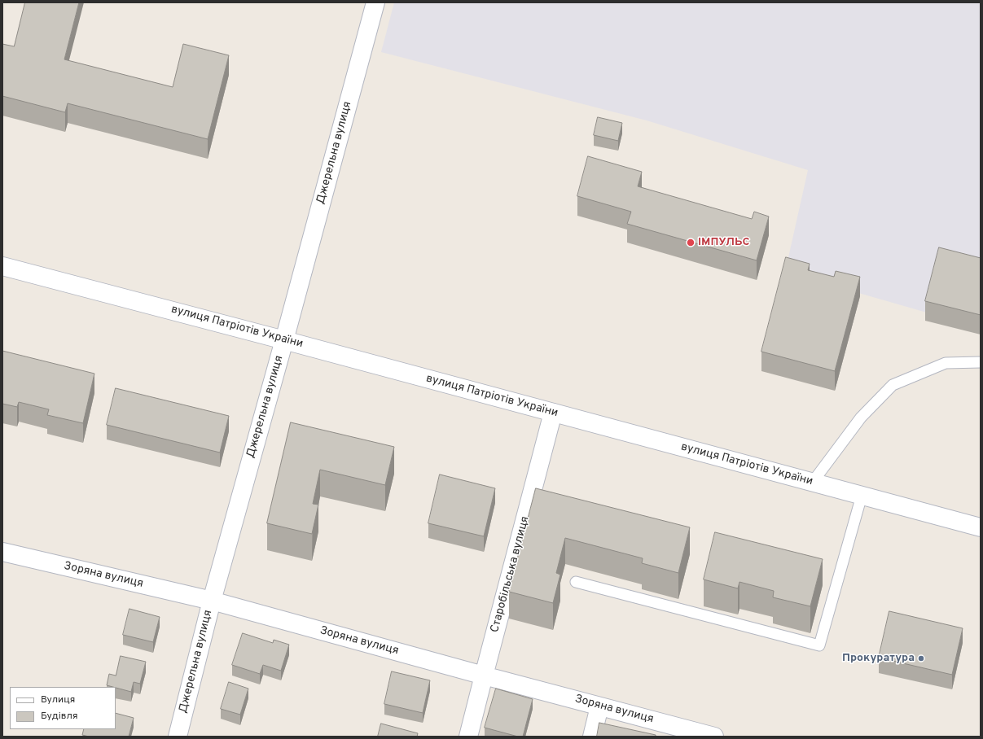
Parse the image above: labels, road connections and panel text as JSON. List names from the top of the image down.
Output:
{
  "streets": {
    "street": [
      "Джерельна вулиця",
      "вулиця Патріотів України",
      "Старобільська вулиця",
      "Зоряна вулиця"
    ]
  },
  "crossings": [
    ["Джерельна вулиця", "вулиця Патріотів України"],
    ["Джерельна вулиця", "Зоряна вулиця"],
    ["вулиця Патріотів України", "Старобільська вулиця"],
    ["Старобільська вулиця", "Зоряна вулиця"]
  ],
  "places": ["ІМПУЛЬС", "Прокуратура"],
  "legend": ["Вулиця", "Будівля"]
}
